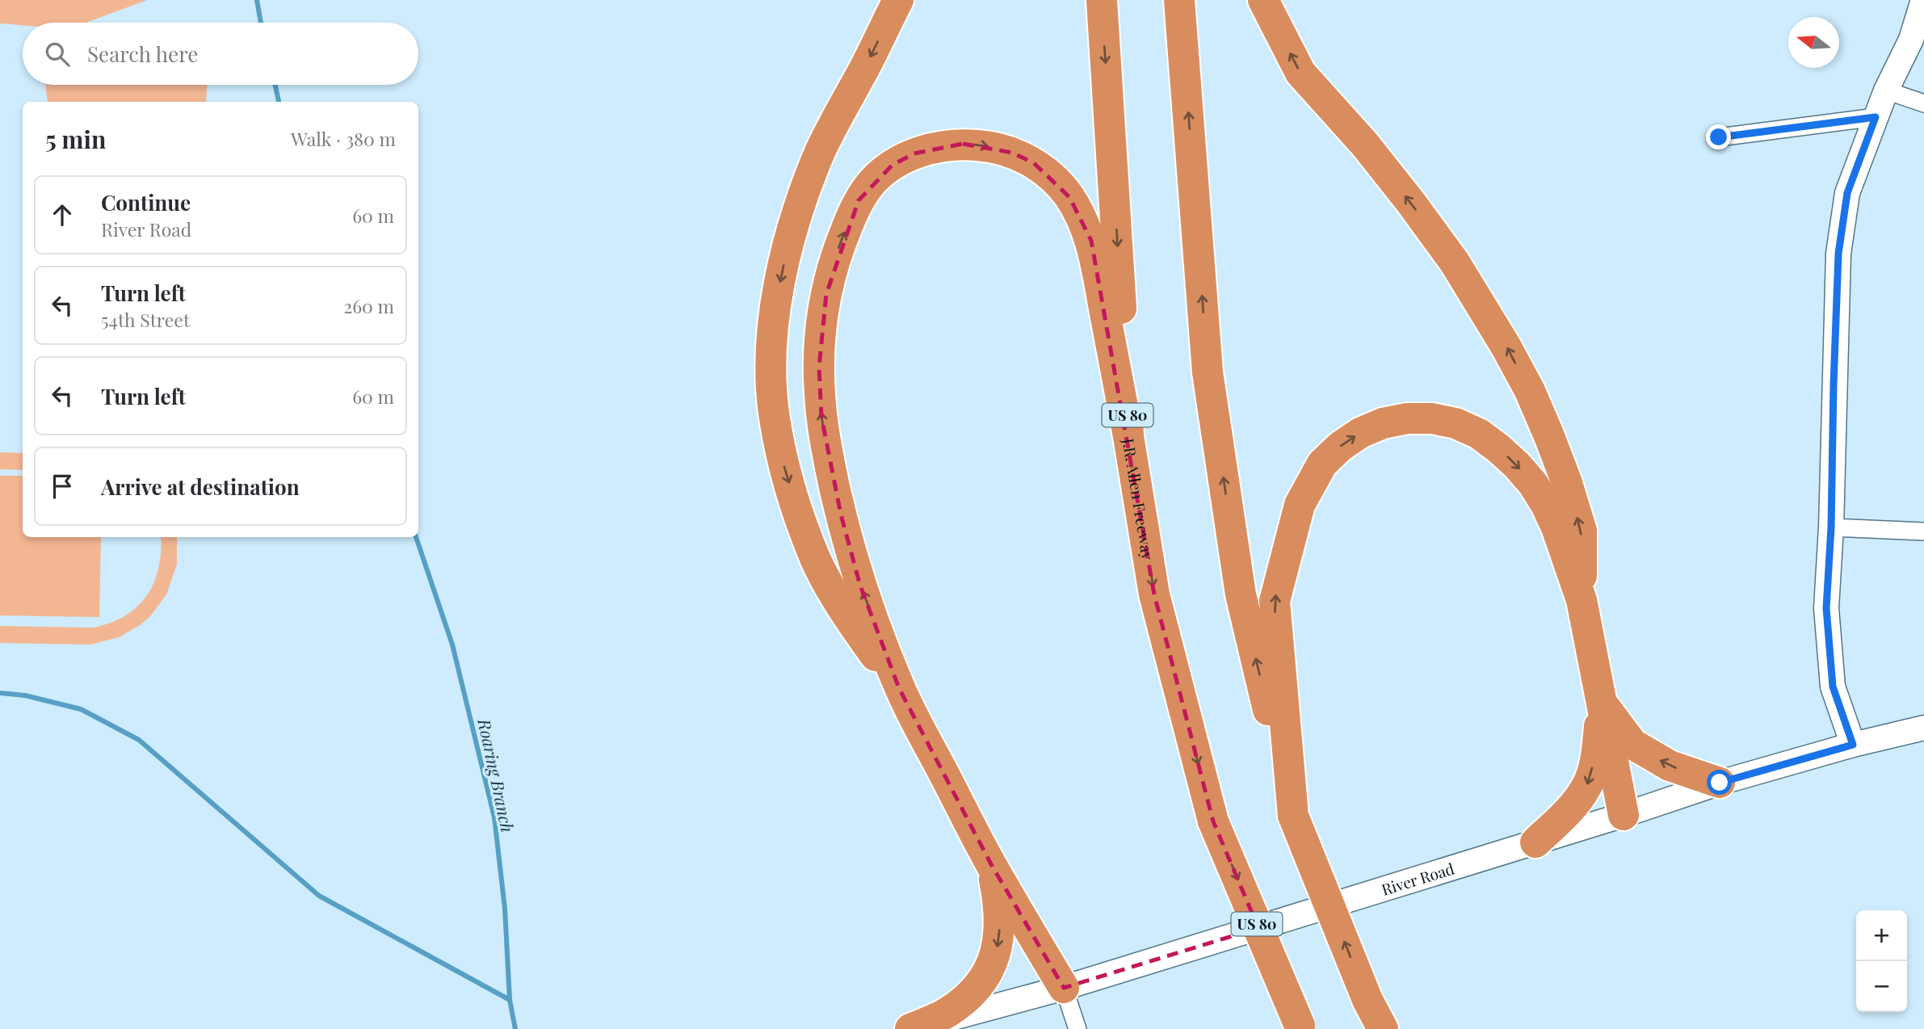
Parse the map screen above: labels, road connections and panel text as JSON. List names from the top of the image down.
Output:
{
  "streets": {
    "highway": ["US 80", "J.R. Allen Freeway"],
    "main road": ["River Road"]
  },
  "water": ["Roaring Branch"],
  "north": "left",
  "page": {
    "search": "Search here",
    "heading": ["5 min", "Walk · 380 m"],
    "list": [
      ["Continue", "River Road", "60 m"],
      ["Turn left", "54th Street", "260 m"],
      ["Turn left", "60 m"],
      "Arrive at destination"
    ],
    "map_buttons": ["+", "−"]
  }
}
